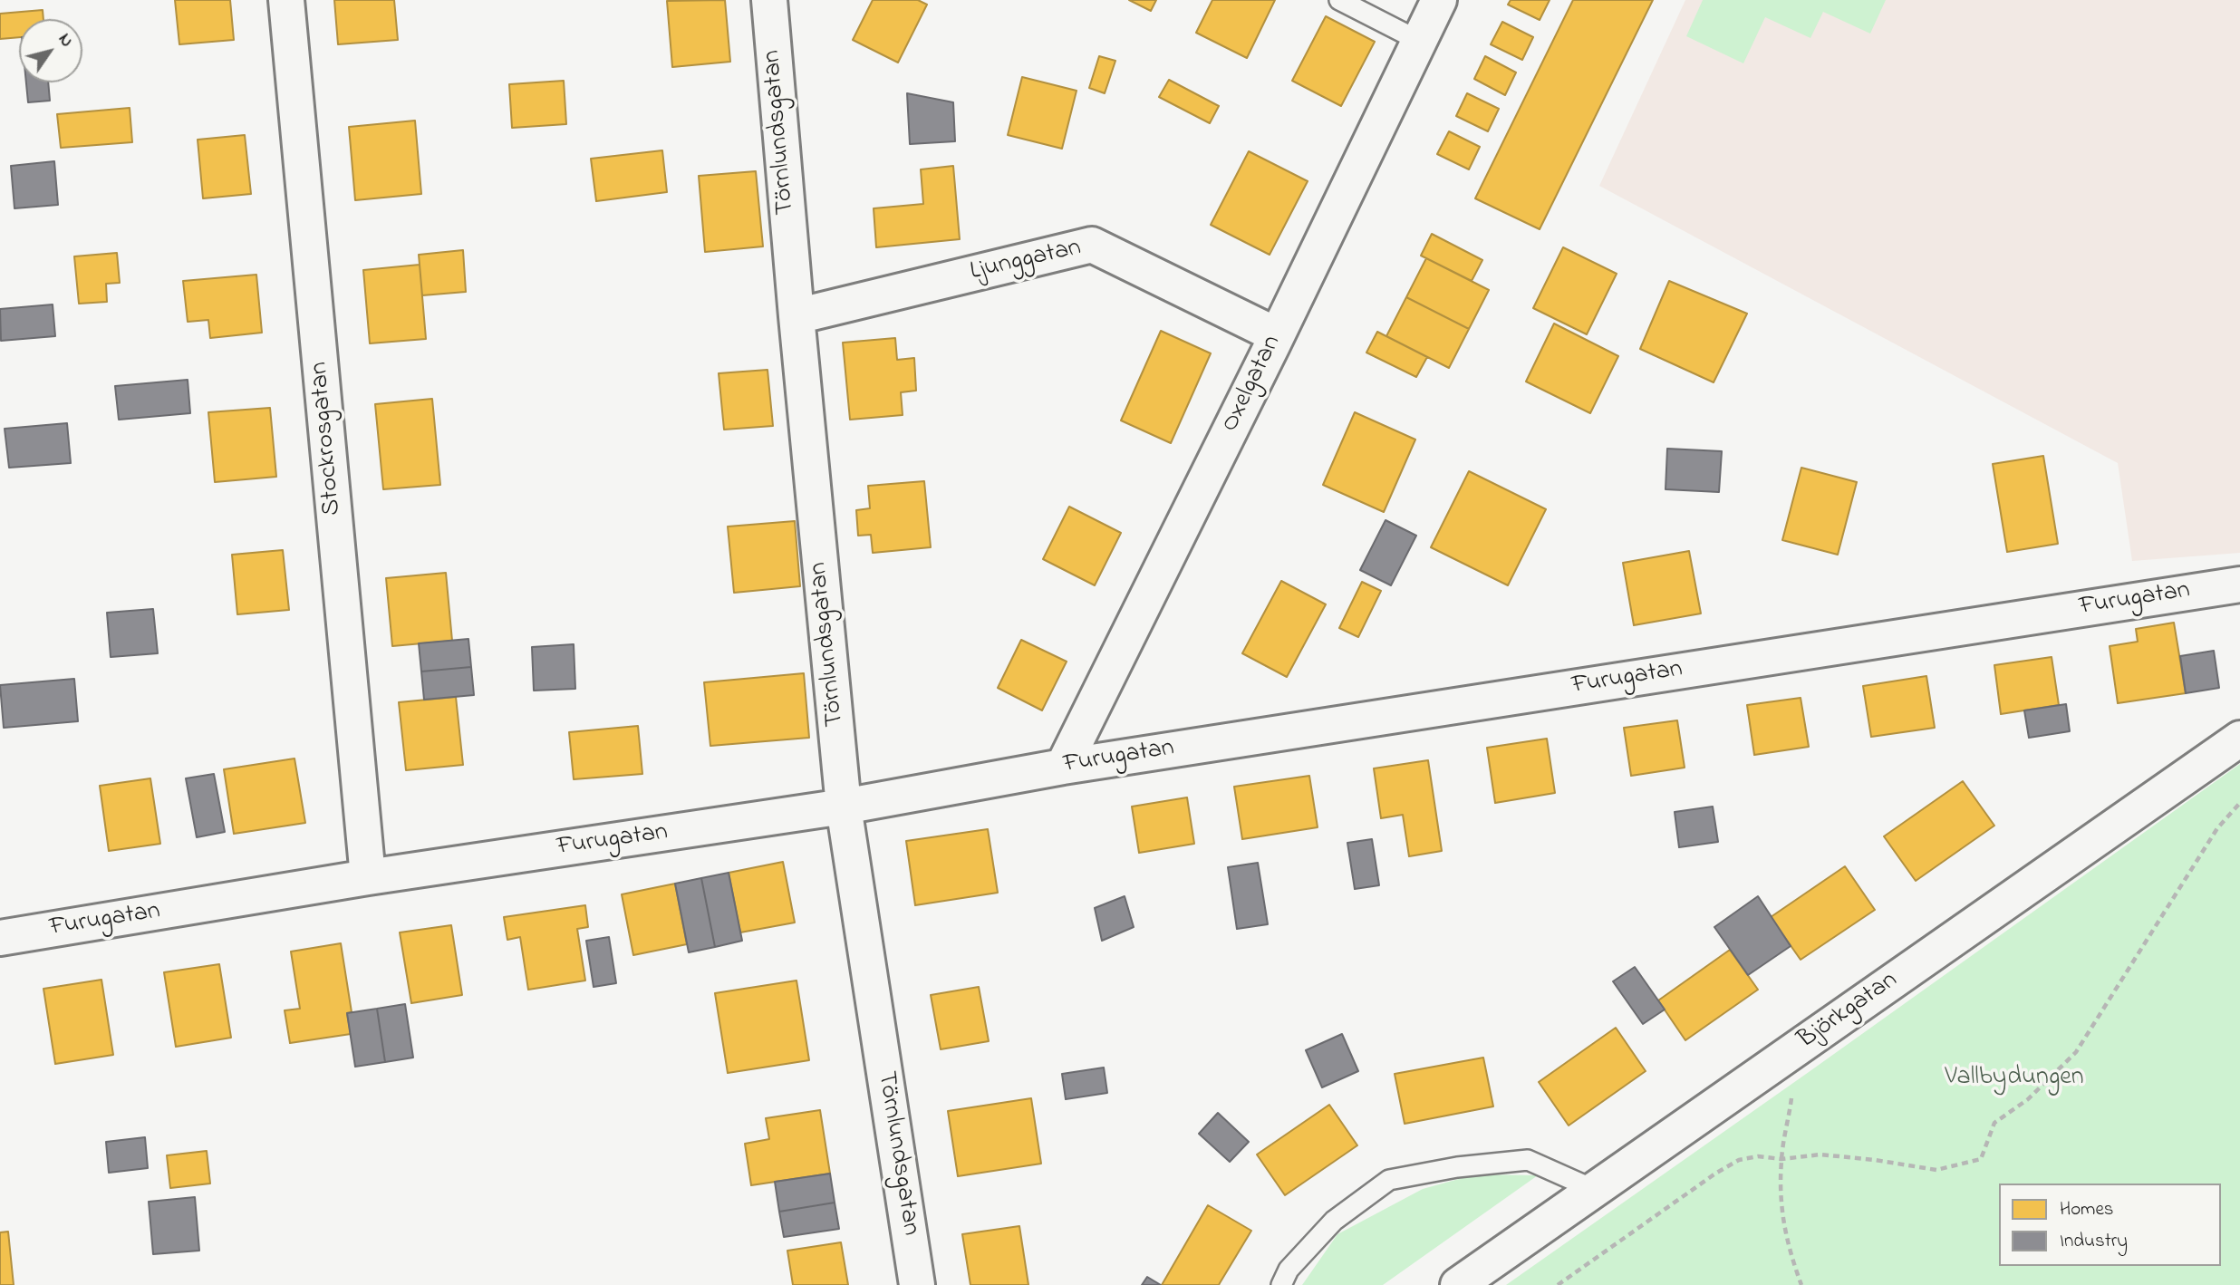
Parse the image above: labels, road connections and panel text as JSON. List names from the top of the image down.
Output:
{
  "streets": {
    "street": [
      "Törnlundsgatan",
      "Ljunggatan",
      "Oxelgatan",
      "Stockrosgatan",
      "Furugatan",
      "Björkgatan"
    ]
  },
  "crossings": [
    ["Törnlundsgatan", "Ljunggatan"],
    ["Törnlundsgatan", "Furugatan"],
    ["Ljunggatan", "Oxelgatan"],
    ["Oxelgatan", "Furugatan"],
    ["Stockrosgatan", "Furugatan"]
  ],
  "parks": ["Vallbydungen"],
  "legend": ["Homes", "Industry"],
  "north": "top right"
}
